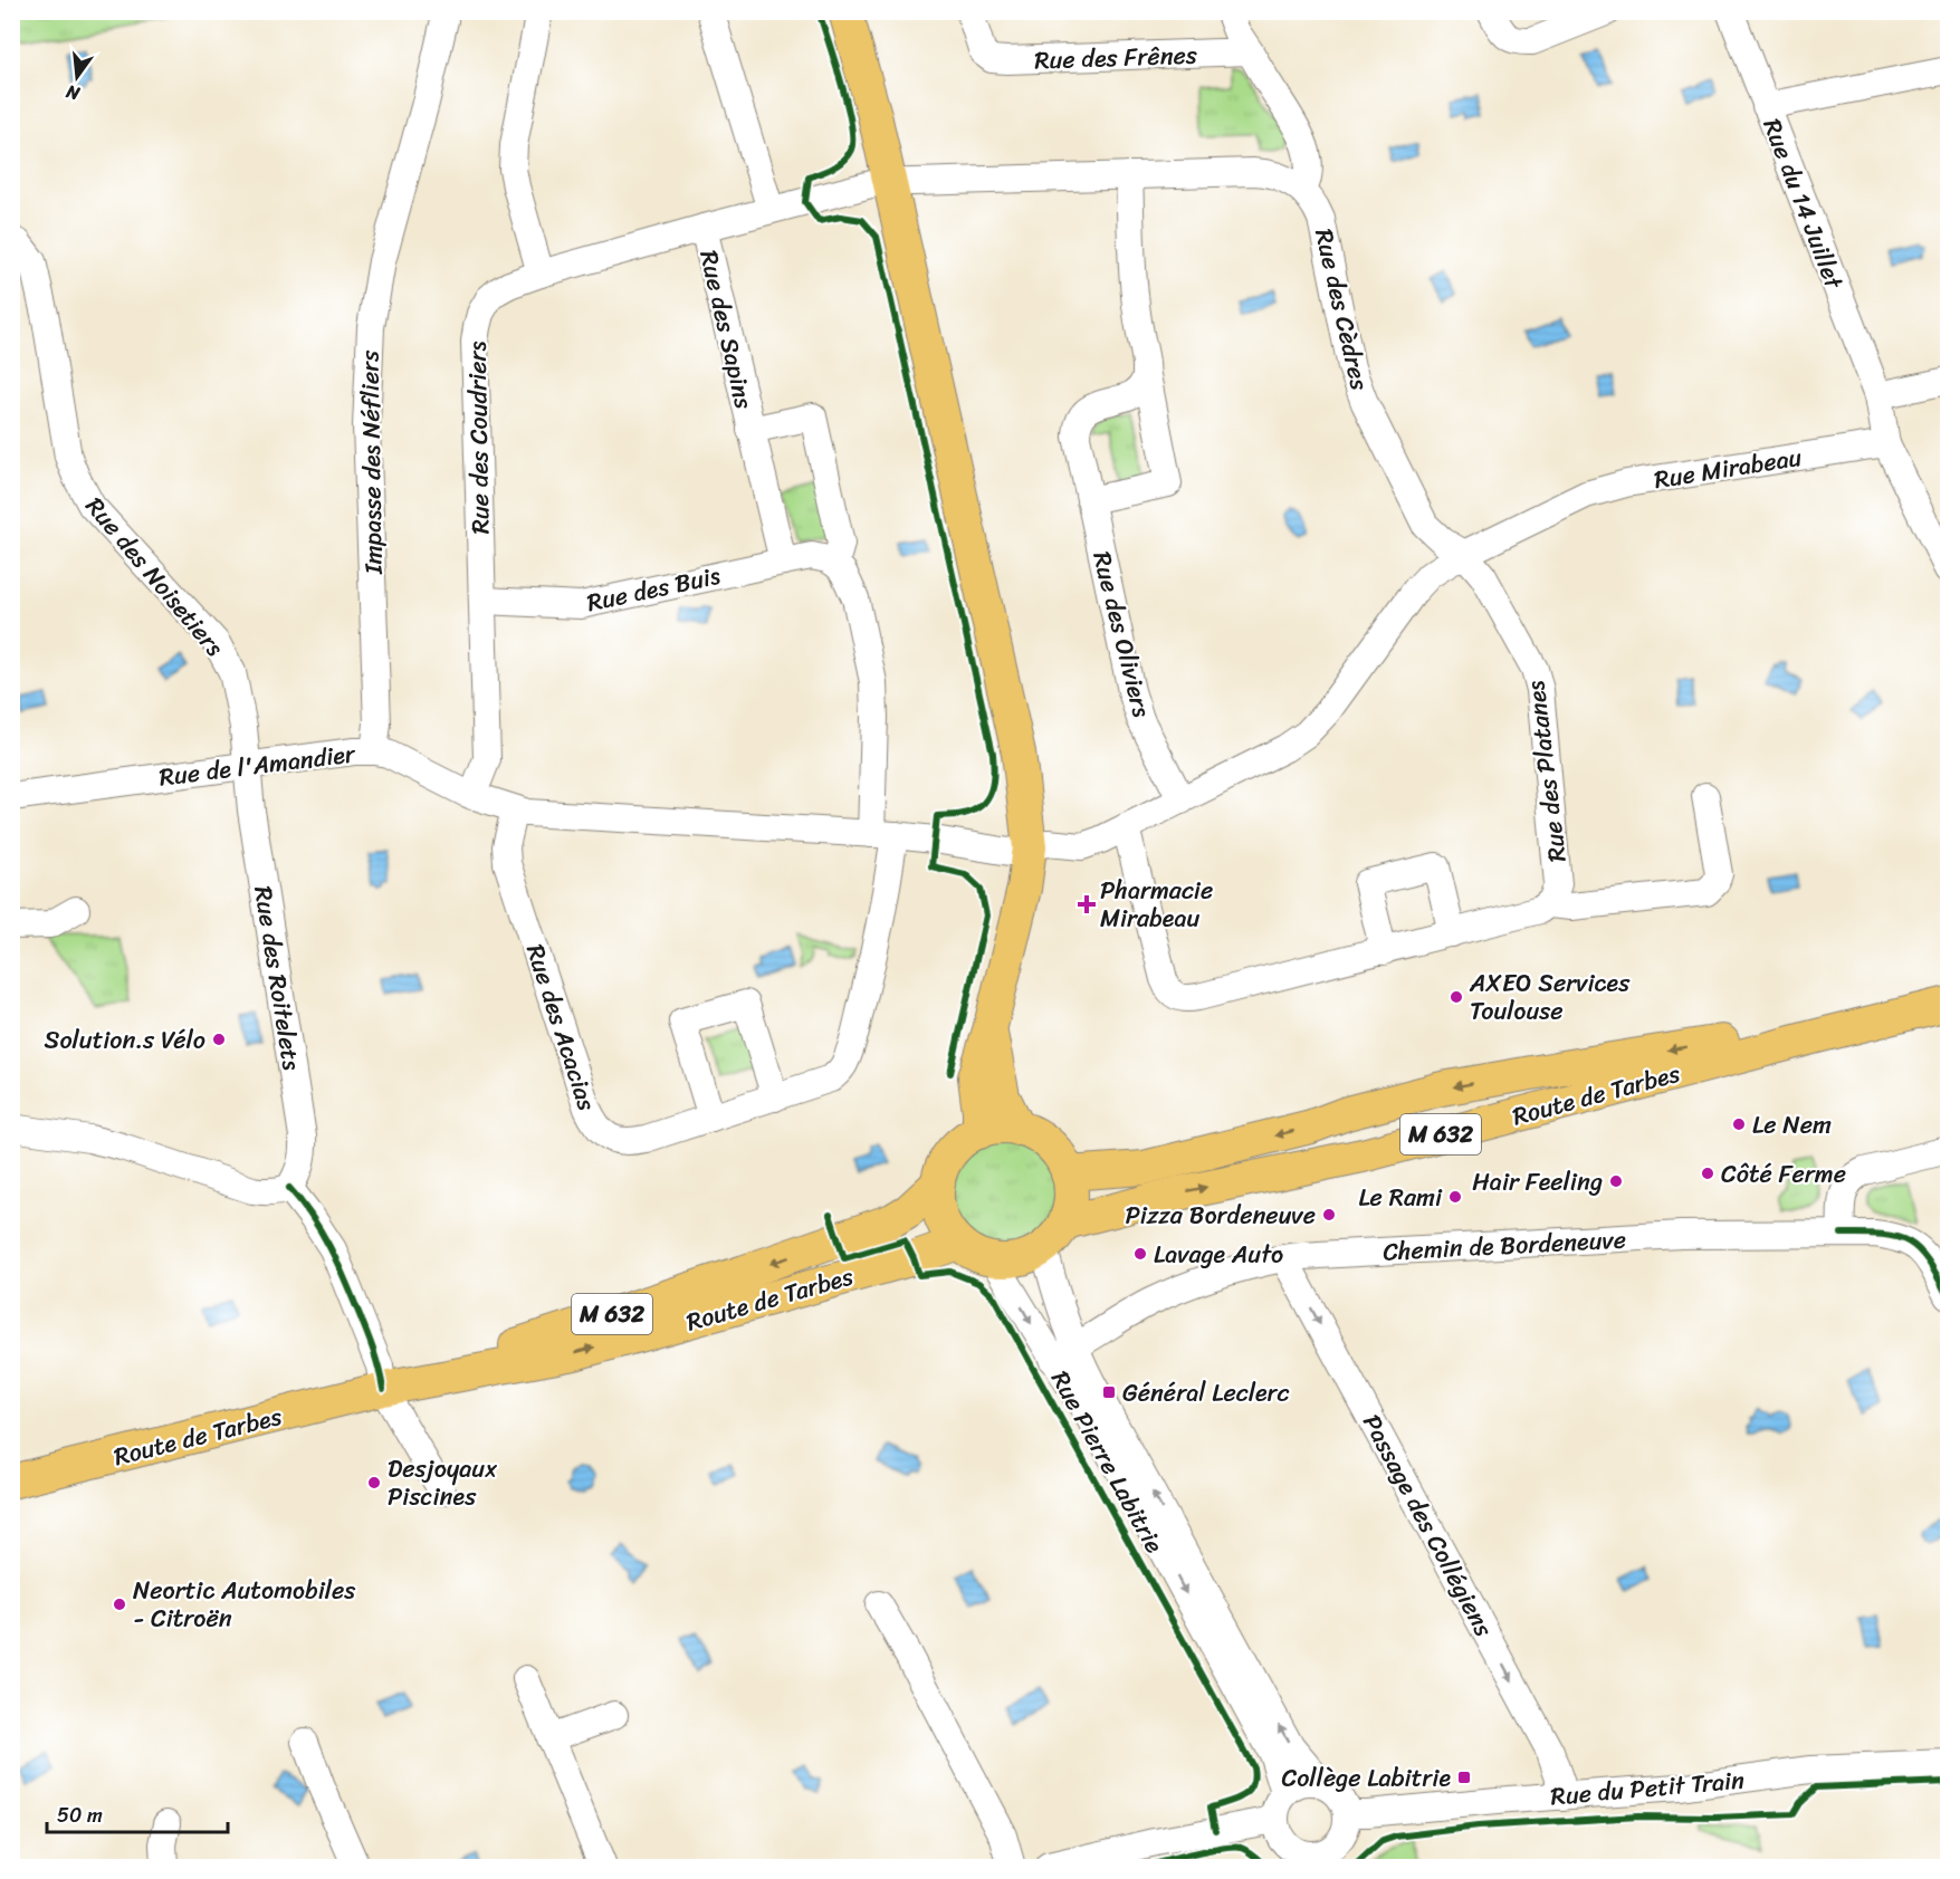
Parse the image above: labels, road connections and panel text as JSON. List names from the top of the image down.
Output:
{
  "streets": {
    "main road": ["Route de Tarbes", "M 632"],
    "street": [
      "Rue des Frênes",
      "Rue du 14 Juillet",
      "Rue des Cèdres",
      "Rue des Sapins",
      "Rue des Coudriers",
      "Impasse des Néfliers",
      "Rue Mirabeau",
      "Rue des Noisetiers",
      "Rue des Buis",
      "Rue des Oliviers",
      "Rue de l'Amandier",
      "Rue des Platanes",
      "Rue des Roitelets",
      "Rue des Acacias",
      "Chemin de Bordeneuve",
      "Rue Pierre Labitrie",
      "Passage des Collégiens",
      "Rue du Petit Train"
    ]
  },
  "crossings": [
    ["Rue des Cèdres", "Rue Mirabeau"],
    ["Rue des Cèdres", "Rue des Platanes"],
    ["Rue des Sapins", "Rue des Coudriers"],
    ["Rue des Sapins", "Rue des Buis"],
    ["Rue des Coudriers", "Rue des Buis"],
    ["Rue des Coudriers", "Rue de l'Amandier"],
    ["Rue des Coudriers", "Rue des Acacias"],
    ["Impasse des Néfliers", "Rue de l'Amandier"],
    ["Rue Mirabeau", "Rue des Platanes"],
    ["Rue des Noisetiers", "Rue de l'Amandier"],
    ["Rue des Noisetiers", "Rue des Roitelets"],
    ["Rue de l'Amandier", "Rue des Roitelets"],
    ["Rue de l'Amandier", "Rue des Acacias"],
    ["Route de Tarbes", "Rue Pierre Labitrie"],
    ["Chemin de Bordeneuve", "Rue Pierre Labitrie"],
    ["Chemin de Bordeneuve", "Passage des Collégiens"],
    ["Rue Pierre Labitrie", "Rue du Petit Train"],
    ["Passage des Collégiens", "Rue du Petit Train"]
  ],
  "one_way": ["Passage des Collégiens"],
  "places": {
    "health": ["Pharmacie Mirabeau"],
    "other": [
      "AXEO Services Toulouse",
      "Solution.s Vélo",
      "Le Nem",
      "Côté Ferme",
      "Hair Feeling",
      "Le Rami",
      "Pizza Bordeneuve",
      "Lavage Auto",
      "Desjoyaux Piscines",
      "Neortic Automobiles - Citroën"
    ],
    "transit": ["Général Leclerc", "Collège Labitrie"]
  },
  "scale_bar": "50 m",
  "north": "bottom"
}
